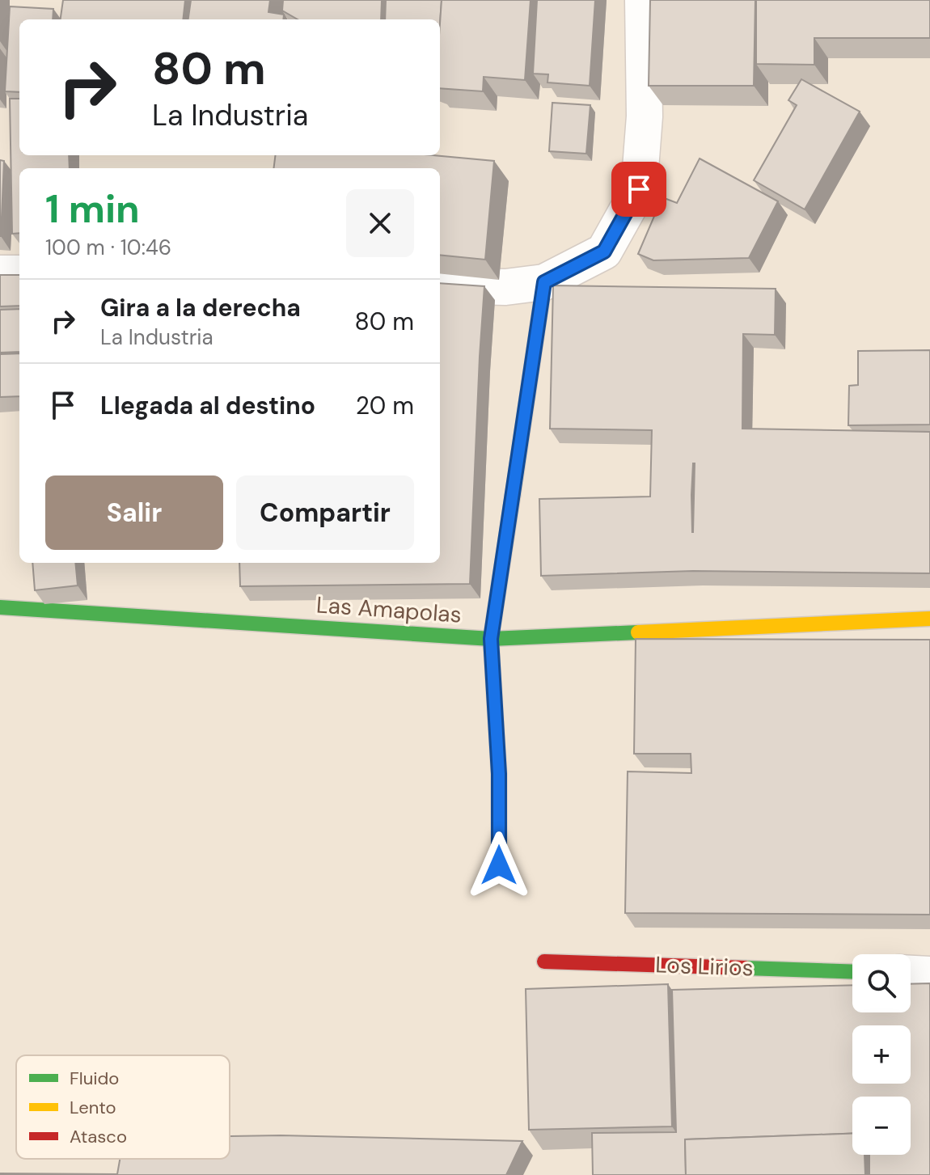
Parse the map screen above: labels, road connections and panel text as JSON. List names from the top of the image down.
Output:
{
  "streets": {
    "street": ["Las Amapolas", "Los Lirios"]
  },
  "legend": ["Fluido", "Lento", "Atasco"],
  "page": {
    "turn": ["80 m", "La Industria"],
    "heading": ["1 min", "100 m · 10:46"],
    "list": [
      {
        "name": "Gira a la derecha",
        "note": "La Industria",
        "value": "80 m"
      },
      {
        "name": "Llegada al destino",
        "value": "20 m"
      }
    ],
    "buttons": ["Salir", "Compartir"],
    "map_buttons": ["+", "−"]
  }
}
